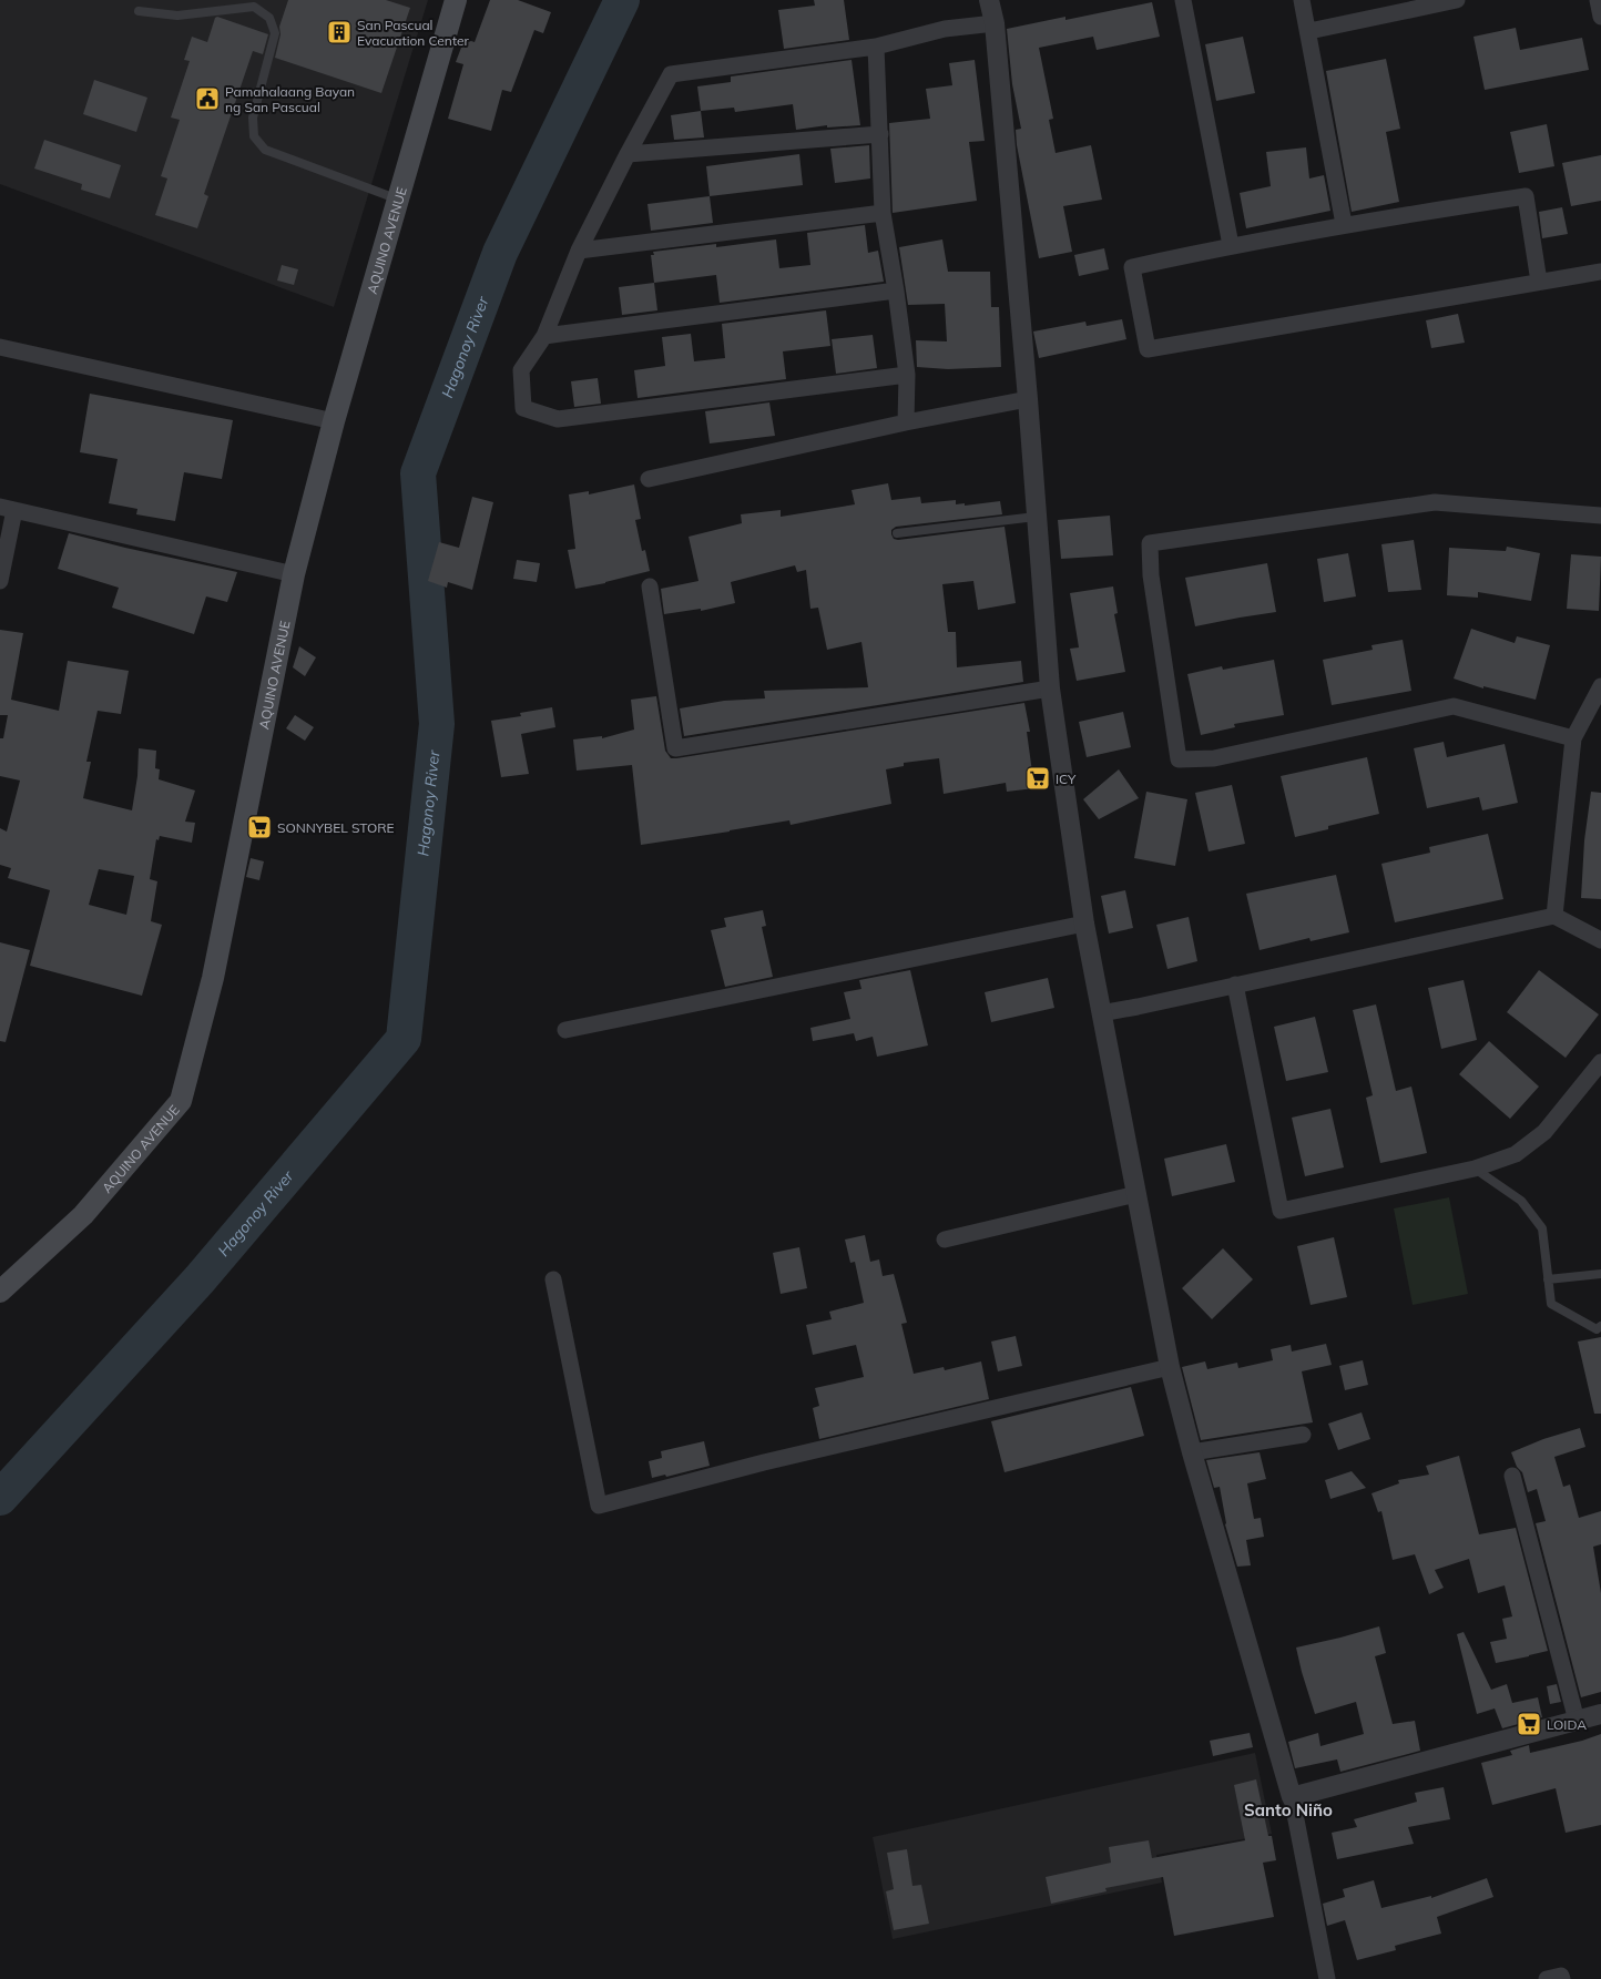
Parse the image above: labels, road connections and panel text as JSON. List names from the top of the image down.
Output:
{
  "streets": {
    "main road": ["AQUINO AVENUE"]
  },
  "districts": ["Santo Niño"],
  "water": ["Hagonoy River"],
  "places": {
    "building": ["San Pascual Evacuation Center"],
    "public building": ["Pamahalaang Bayan ng San Pascual"],
    "supermarket": ["ICY", "SONNYBEL STORE", "LOIDA"]
  }
}
